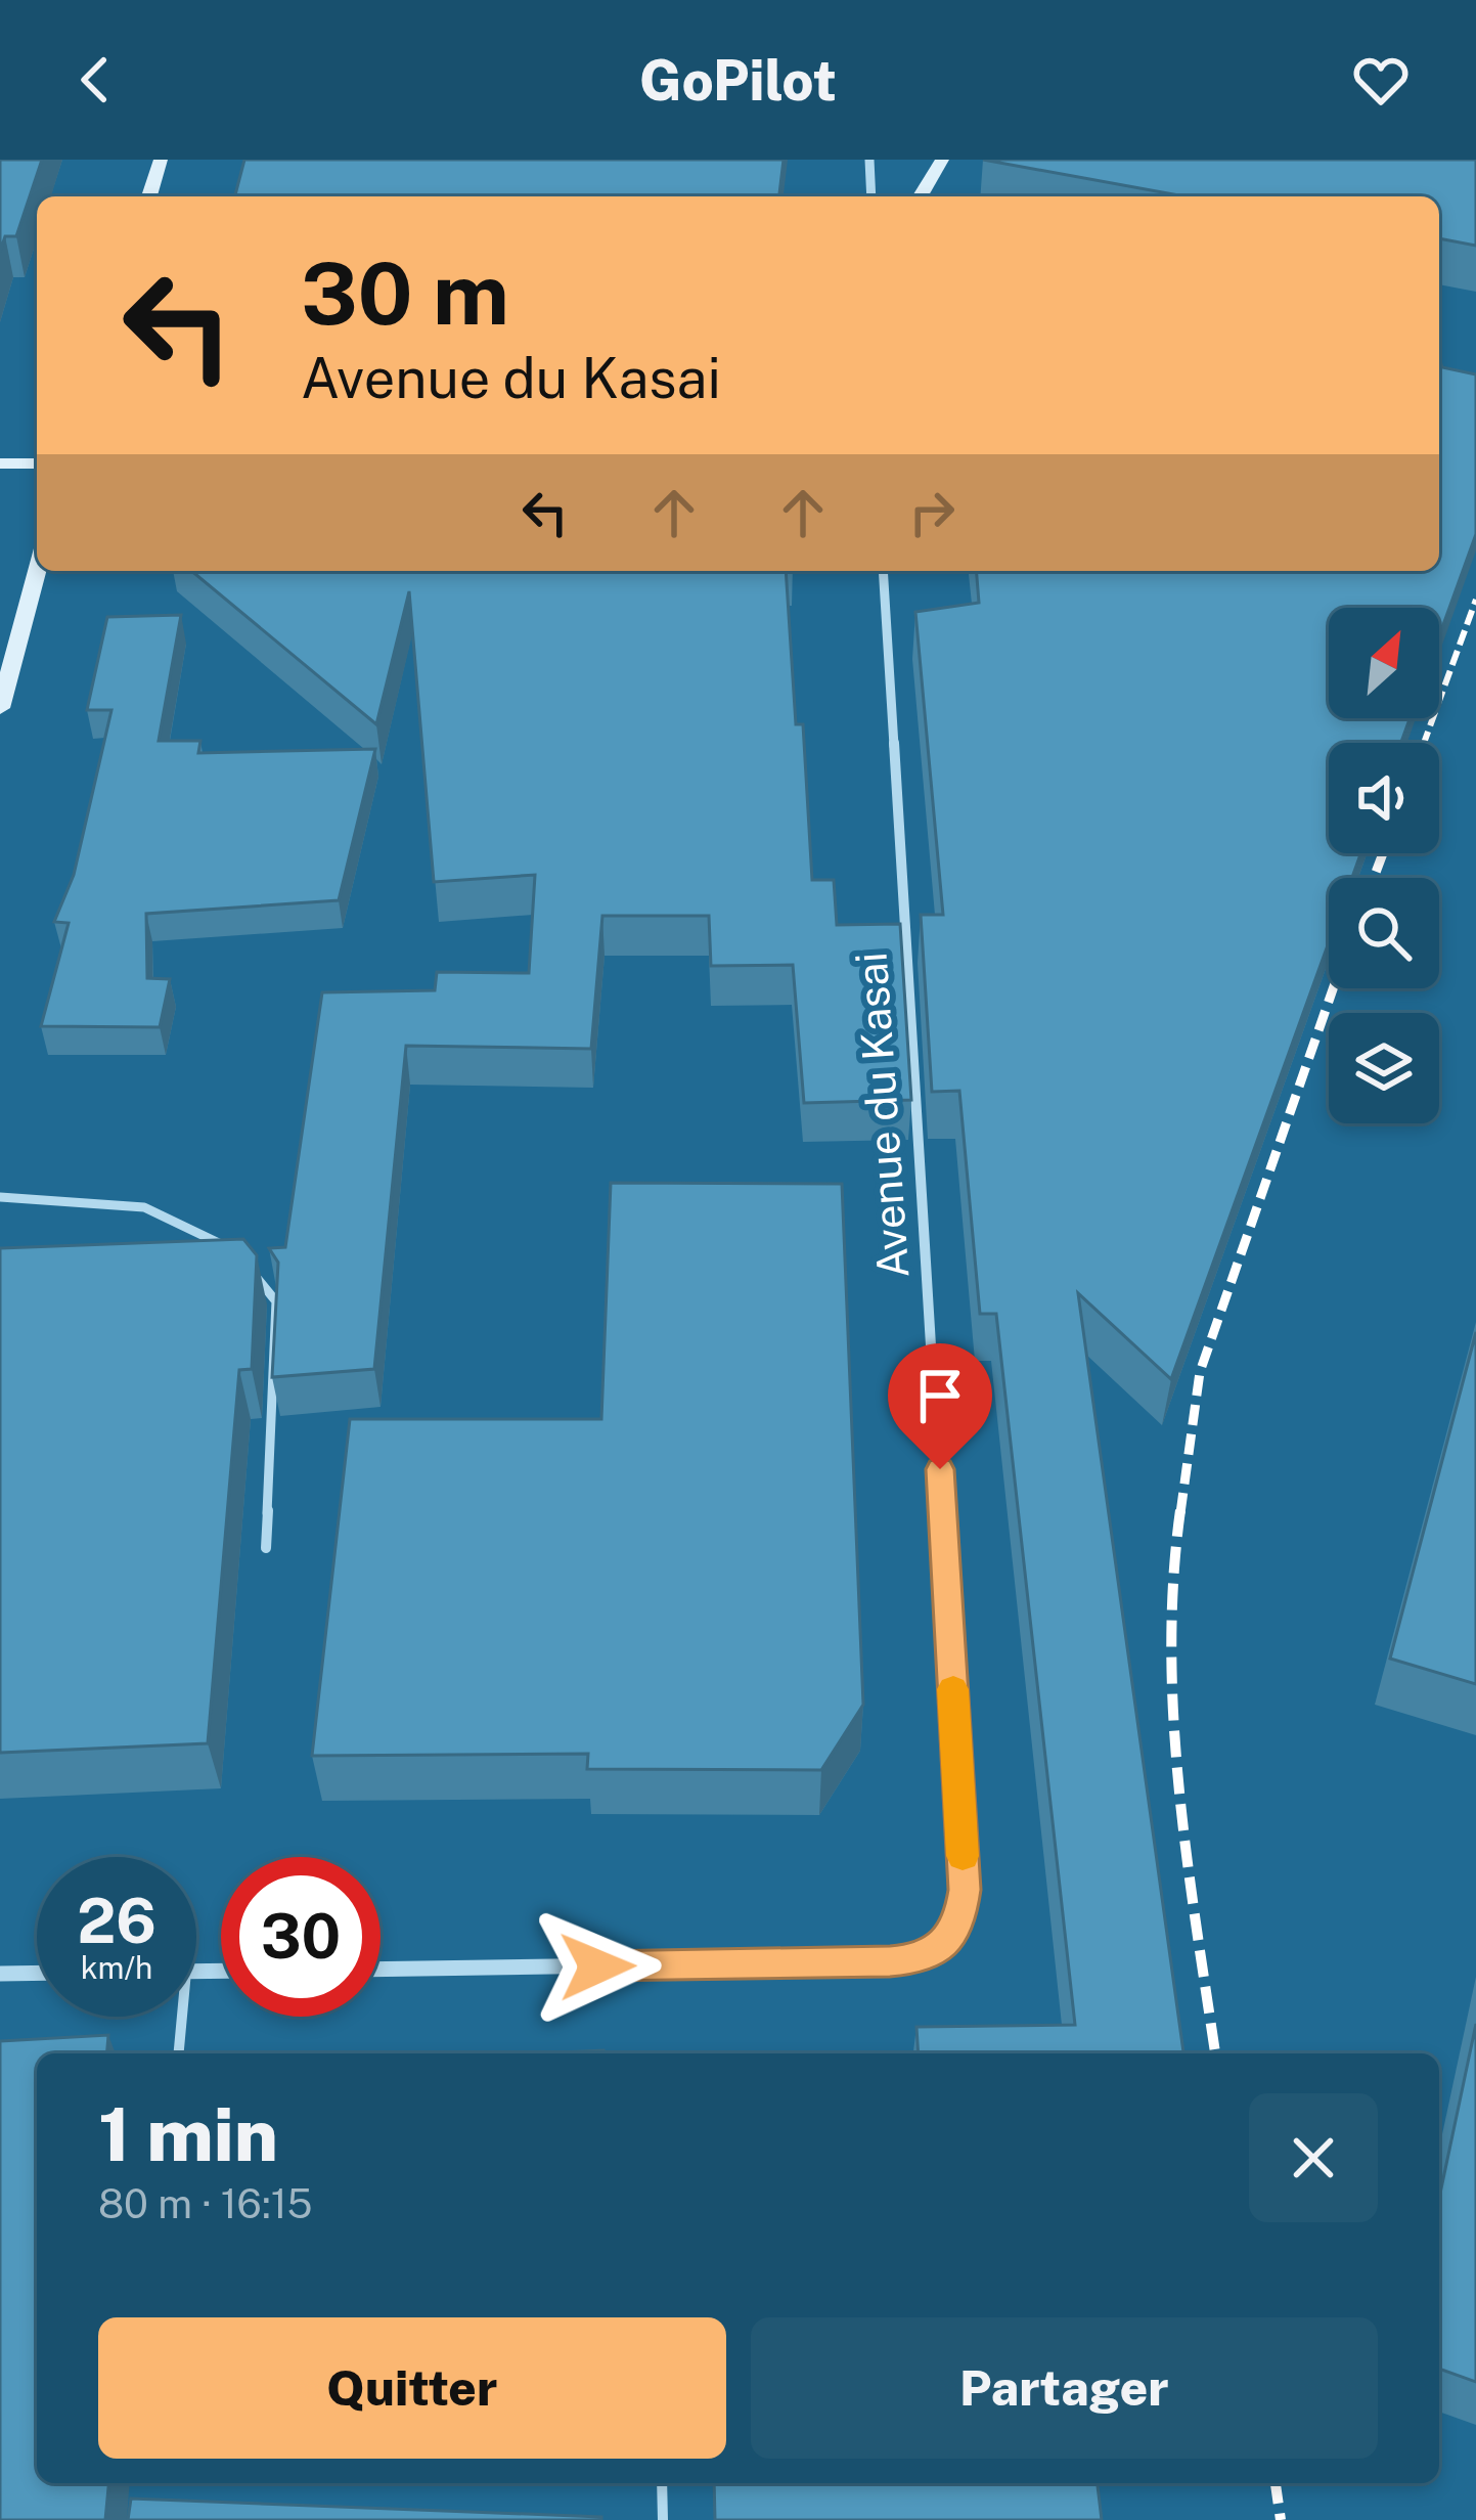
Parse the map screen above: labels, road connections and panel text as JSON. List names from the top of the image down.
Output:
{
  "streets": {
    "street": ["Avenue du Kasai"]
  },
  "north": "top right",
  "page": {
    "header": "GoPilot",
    "turn": ["30 m", "Avenue du Kasai"],
    "speed": "26 km/h",
    "limit": "30",
    "heading": ["1 min", "80 m · 16:15"],
    "buttons": ["Quitter", "Partager"]
  }
}
